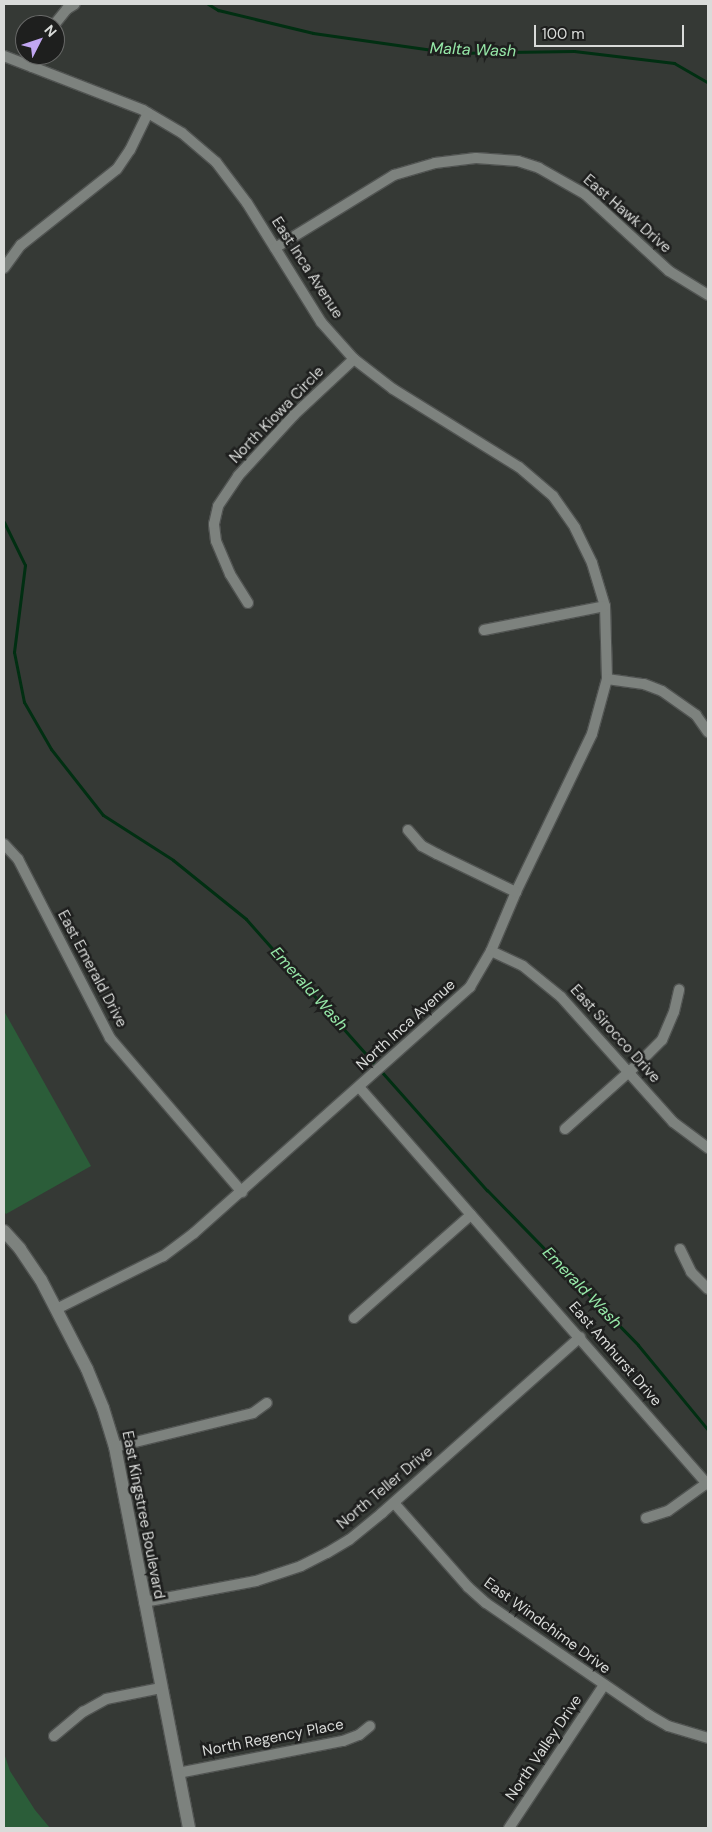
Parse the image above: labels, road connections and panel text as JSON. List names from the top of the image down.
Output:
{
  "streets": {
    "street": [
      "East Hawk Drive",
      "East Inca Avenue",
      "North Kiowa Circle",
      "East Emerald Drive",
      "North Inca Avenue",
      "East Sirocco Drive",
      "East Amhurst Drive",
      "North Teller Drive",
      "East Kingstree Boulevard",
      "East Windchime Drive",
      "North Regency Place",
      "North Valley Drive"
    ]
  },
  "crossings": [
    ["East Hawk Drive", "East Inca Avenue"],
    ["East Inca Avenue", "North Kiowa Circle"],
    ["East Inca Avenue", "North Inca Avenue"],
    ["East Emerald Drive", "North Inca Avenue"],
    ["North Inca Avenue", "East Sirocco Drive"],
    ["North Inca Avenue", "East Amhurst Drive"],
    ["North Inca Avenue", "East Kingstree Boulevard"],
    ["East Amhurst Drive", "North Teller Drive"],
    ["North Teller Drive", "East Kingstree Boulevard"],
    ["North Teller Drive", "East Windchime Drive"],
    ["East Kingstree Boulevard", "North Regency Place"],
    ["East Windchime Drive", "North Valley Drive"]
  ],
  "water": ["Malta Wash", "Emerald Wash"],
  "scale_bar": "100 m",
  "north": "top right"
}
